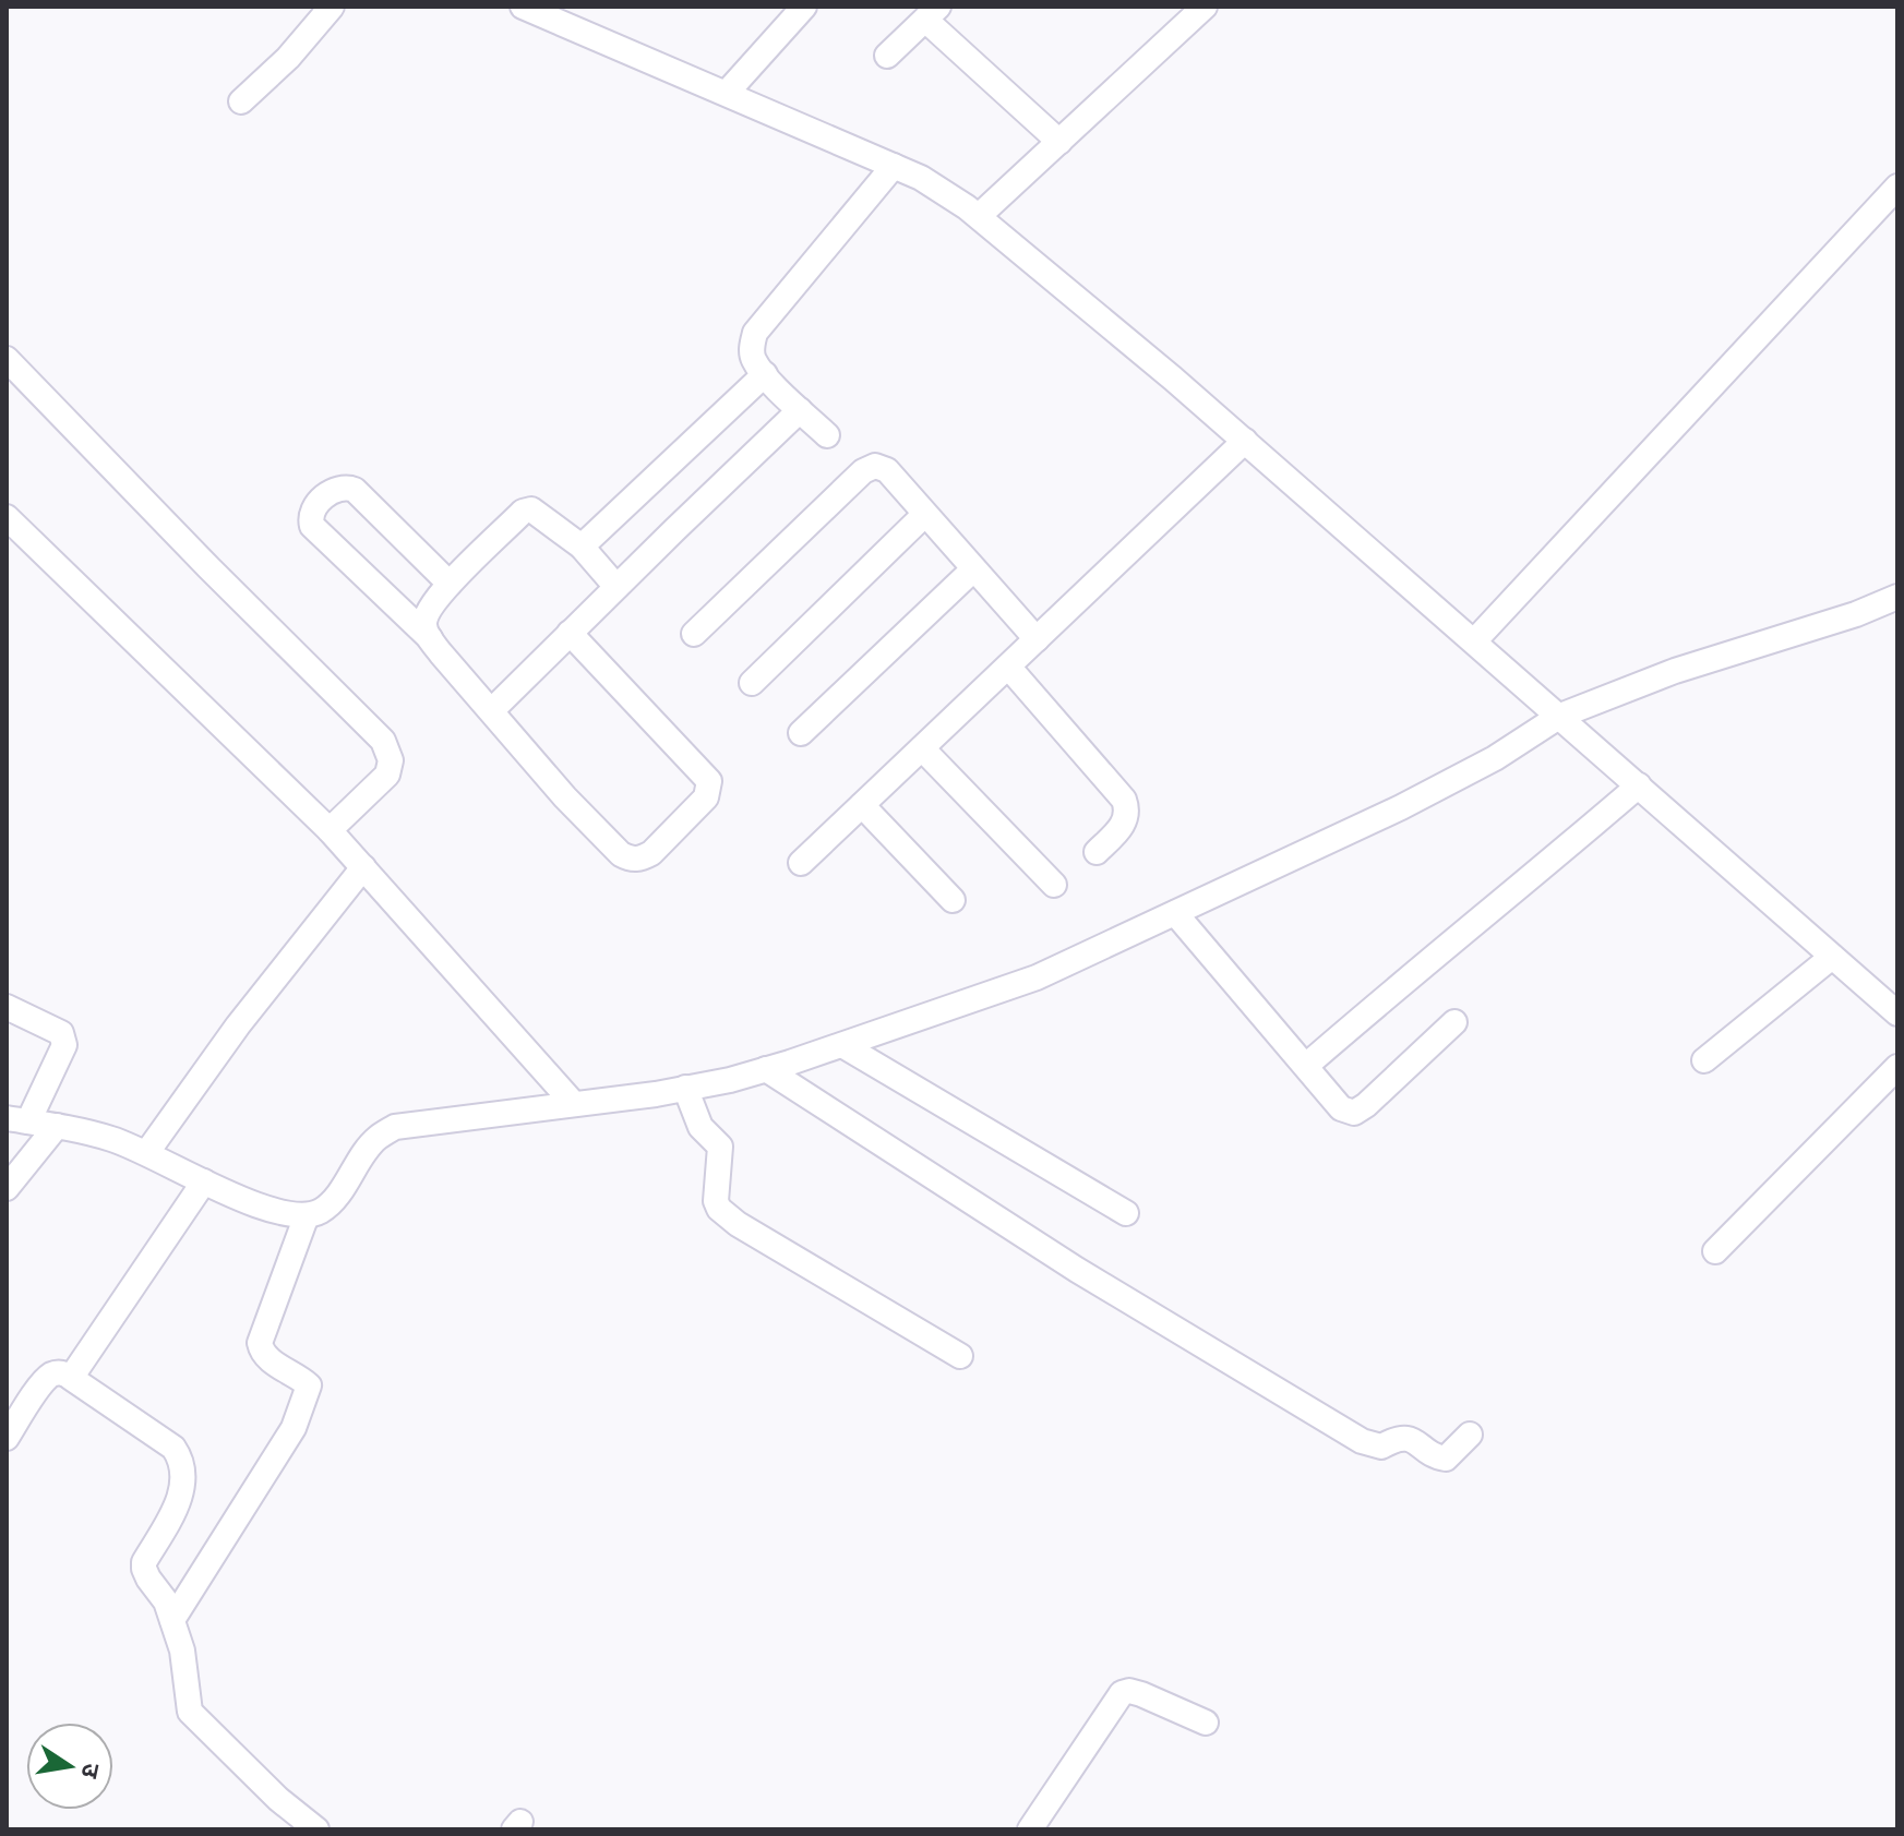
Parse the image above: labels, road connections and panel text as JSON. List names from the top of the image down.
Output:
{
  "north": "right"
}
